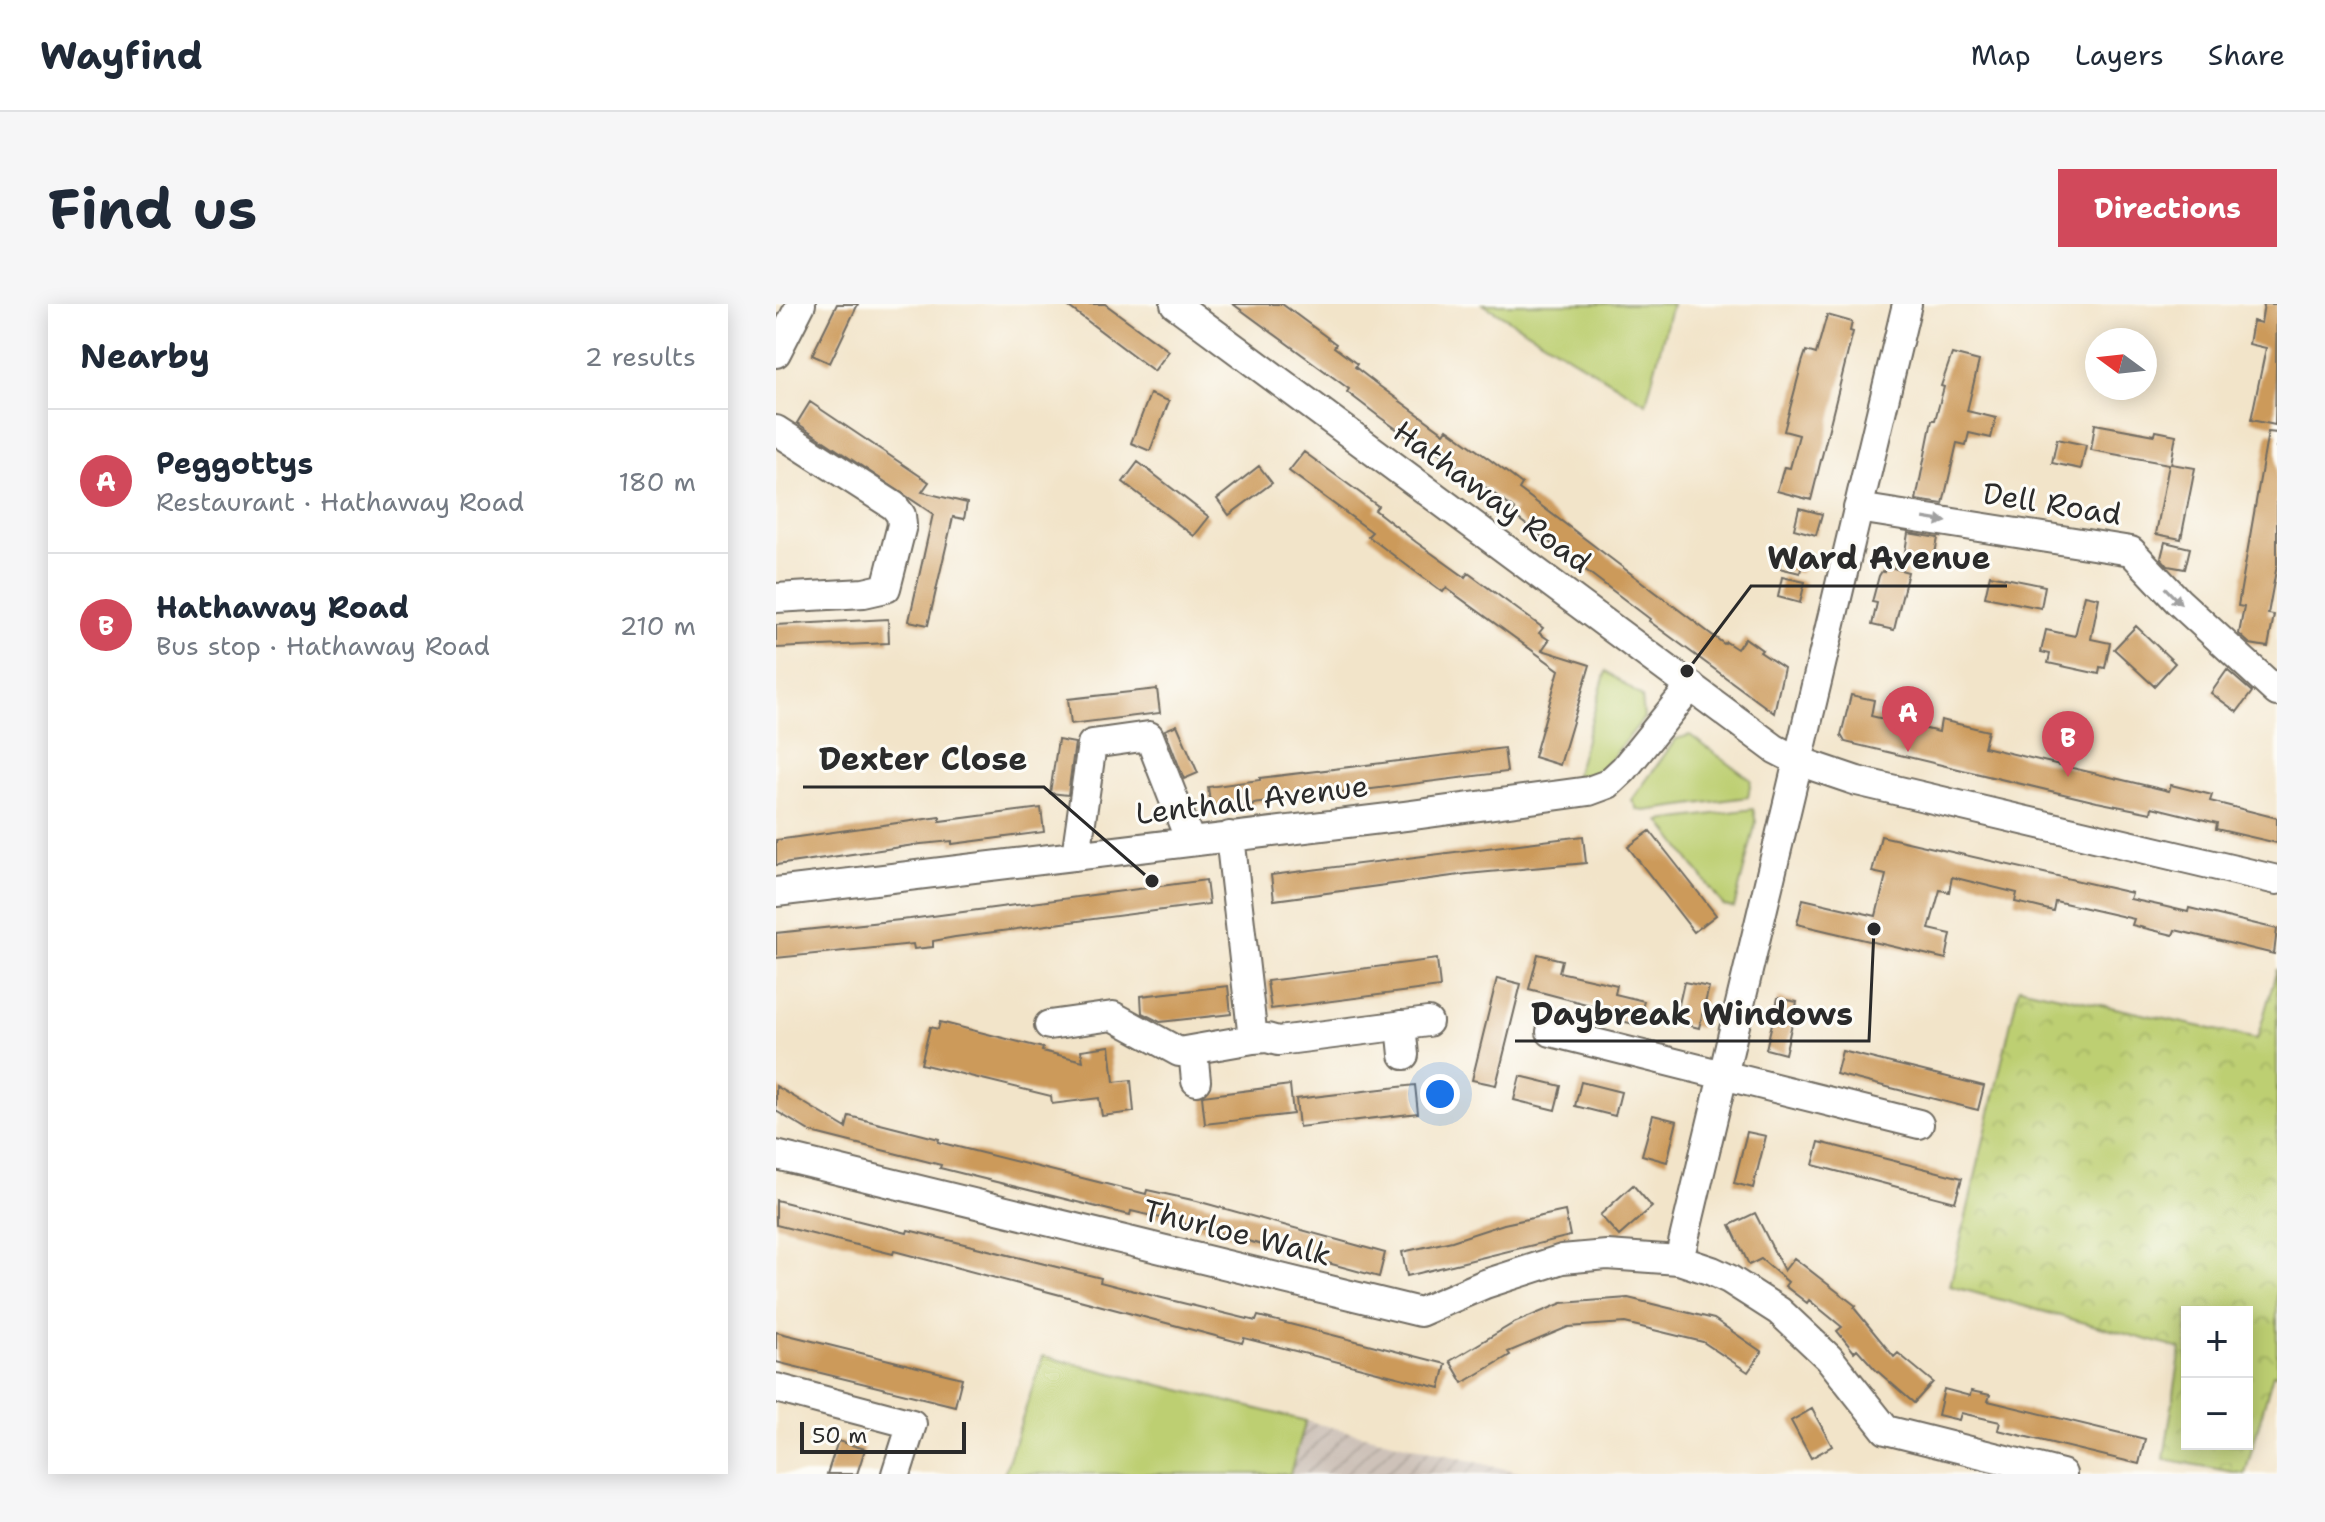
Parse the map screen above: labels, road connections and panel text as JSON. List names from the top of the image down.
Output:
{
  "streets": {
    "street": [
      "Hathaway Road",
      "Dell Road",
      "Lenthall Avenue",
      "Thurloe Walk"
    ]
  },
  "crossings": [
    ["Hathaway Road", "Lenthall Avenue"]
  ],
  "one_way": ["Dell Road"],
  "places": ["Ward Avenue", "Dexter Close", "Daybreak Windows"],
  "scale_bar": "50 m",
  "north": "left",
  "page": {
    "header": "Wayfind",
    "nav": ["Map", "Layers", "Share"],
    "buttons": "Directions",
    "title": "Find us",
    "heading": ["Nearby", "2 results"],
    "list": [
      {
        "mark": "A",
        "name": "Peggottys",
        "note": "Restaurant · Hathaway Road",
        "value": "180 m"
      },
      {
        "mark": "B",
        "name": "Hathaway Road",
        "note": "Bus stop · Hathaway Road",
        "value": "210 m"
      }
    ],
    "pins": ["A", "B"],
    "map_buttons": ["+", "−"],
    "scale": "50 m"
  }
}
